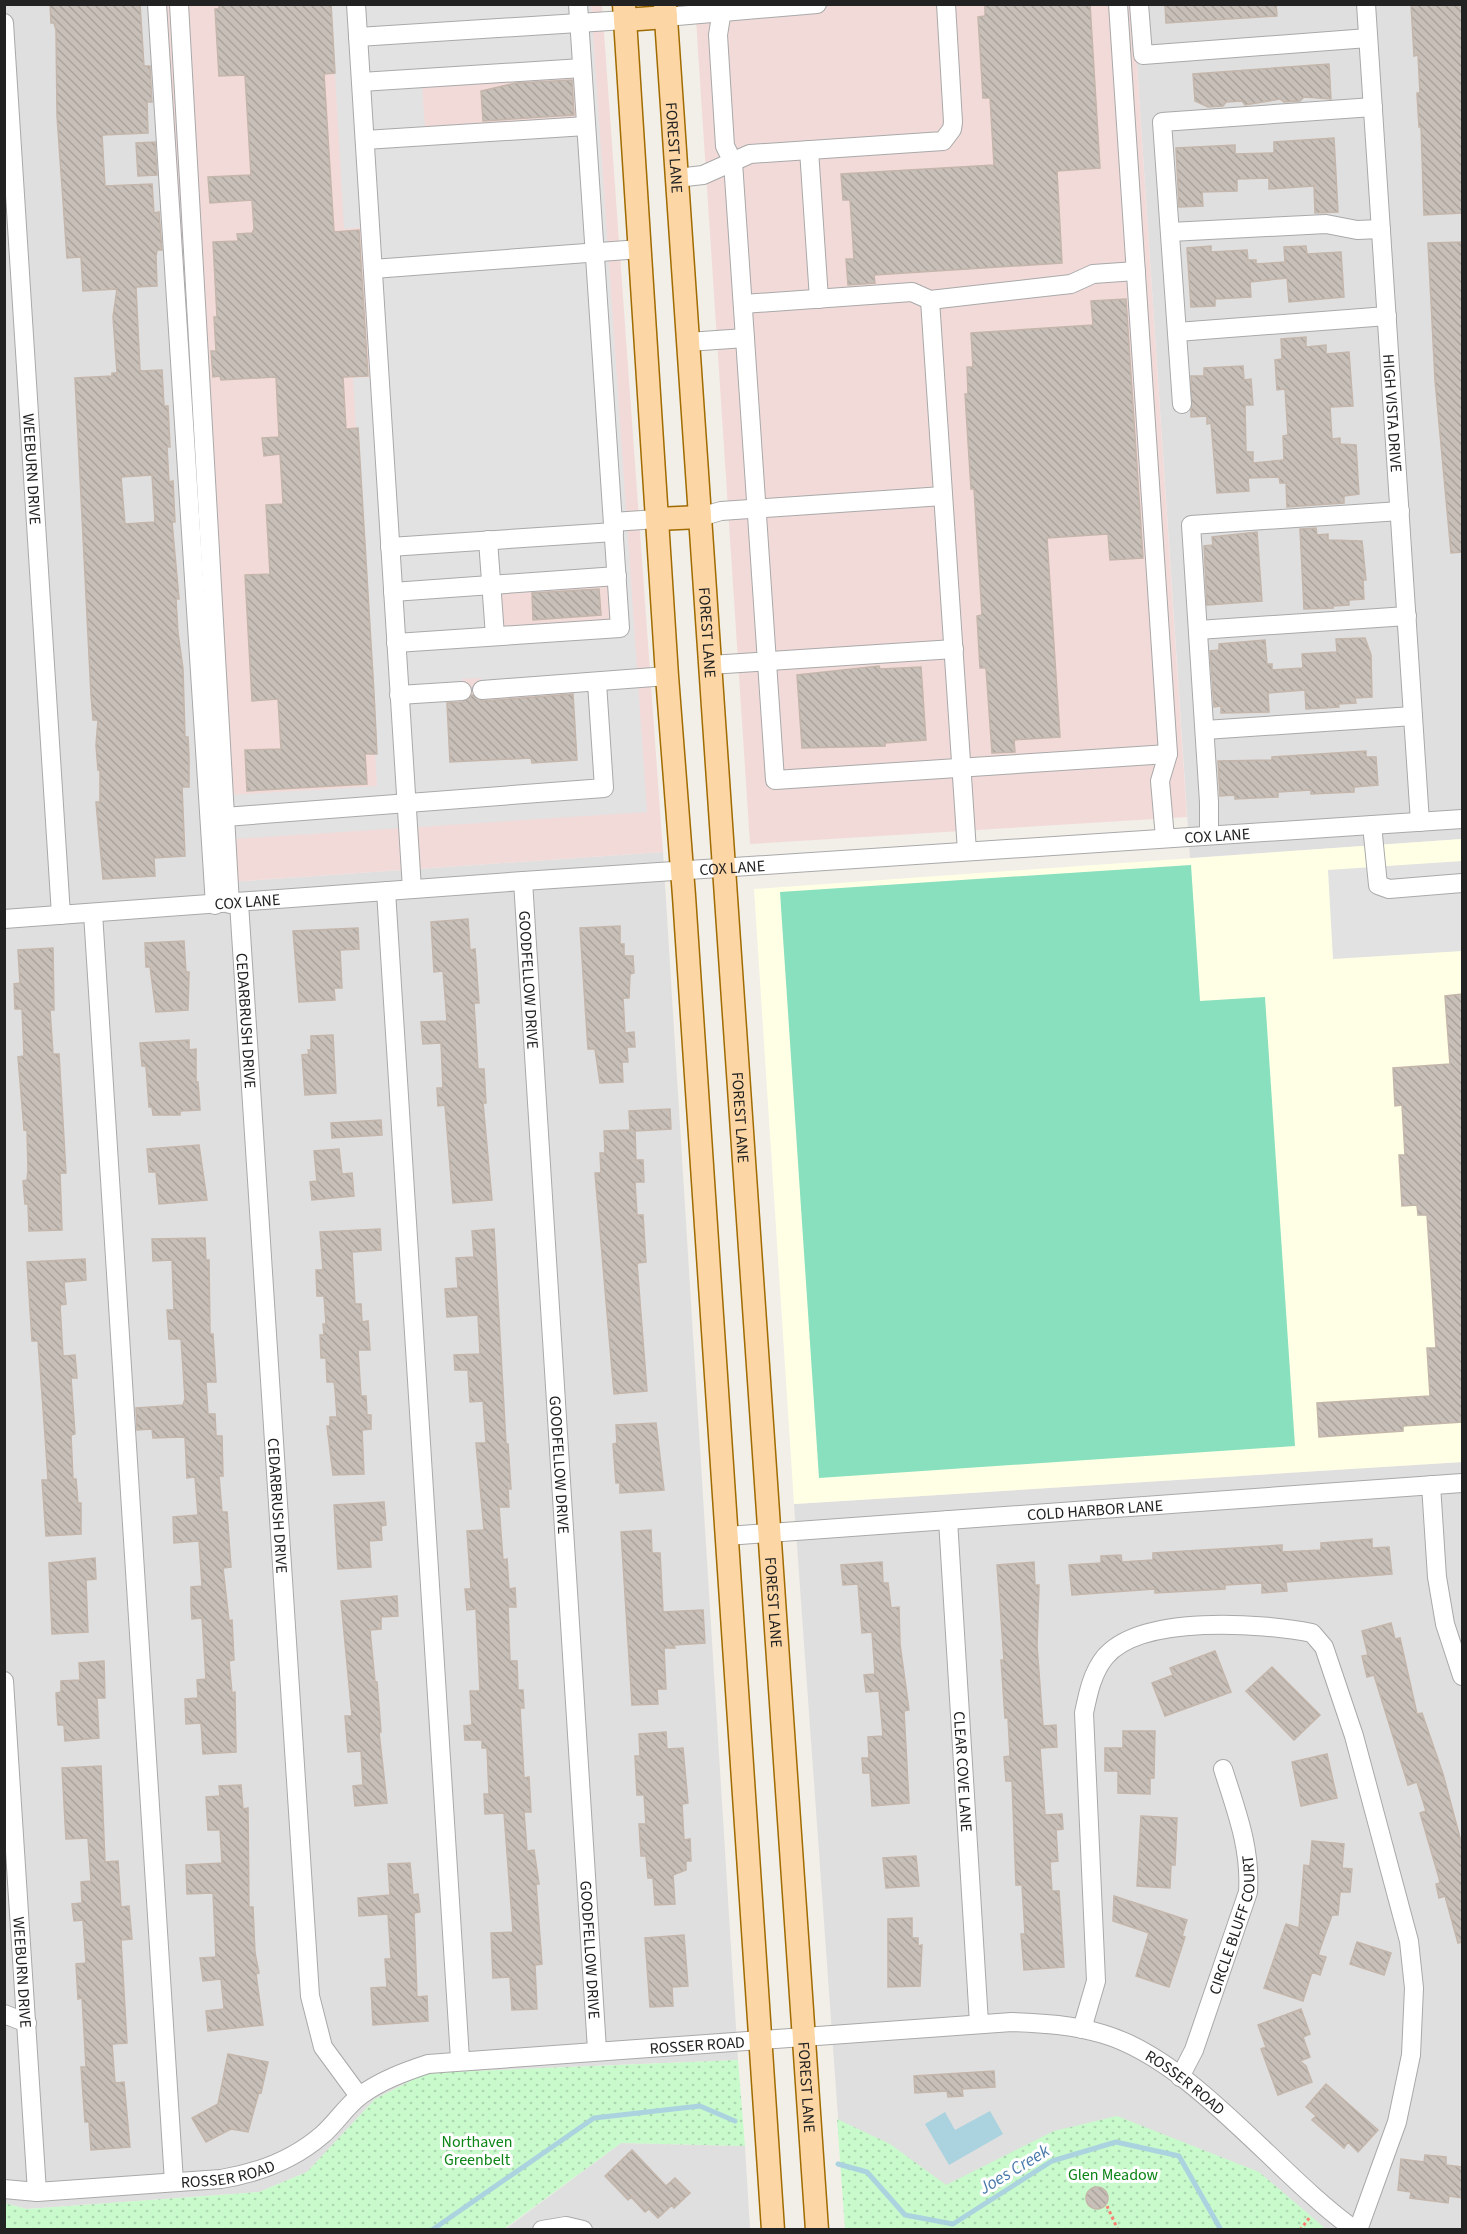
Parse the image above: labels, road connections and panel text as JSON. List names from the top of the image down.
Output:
{
  "streets": {
    "main road": ["FOREST LANE"],
    "street": [
      "HIGH VISTA DRIVE",
      "WEEBURN DRIVE",
      "COX LANE",
      "GOODFELLOW DRIVE",
      "CEDARBRUSH DRIVE",
      "COLD HARBOR LANE",
      "CLEAR COVE LANE",
      "CIRCLE BLUFF COURT",
      "ROSSER ROAD"
    ]
  },
  "crossings": [
    ["FOREST LANE", "COX LANE"],
    ["FOREST LANE", "COLD HARBOR LANE"],
    ["FOREST LANE", "ROSSER ROAD"],
    ["HIGH VISTA DRIVE", "COX LANE"],
    ["WEEBURN DRIVE", "COX LANE"],
    ["WEEBURN DRIVE", "ROSSER ROAD"],
    ["COX LANE", "GOODFELLOW DRIVE"],
    ["COX LANE", "CEDARBRUSH DRIVE"],
    ["GOODFELLOW DRIVE", "ROSSER ROAD"],
    ["CEDARBRUSH DRIVE", "ROSSER ROAD"],
    ["COLD HARBOR LANE", "CLEAR COVE LANE"],
    ["CLEAR COVE LANE", "ROSSER ROAD"],
    ["CIRCLE BLUFF COURT", "ROSSER ROAD"]
  ],
  "water": ["Joes Creek"],
  "parks": ["Northaven Greenbelt", "Glen Meadow"]
}
